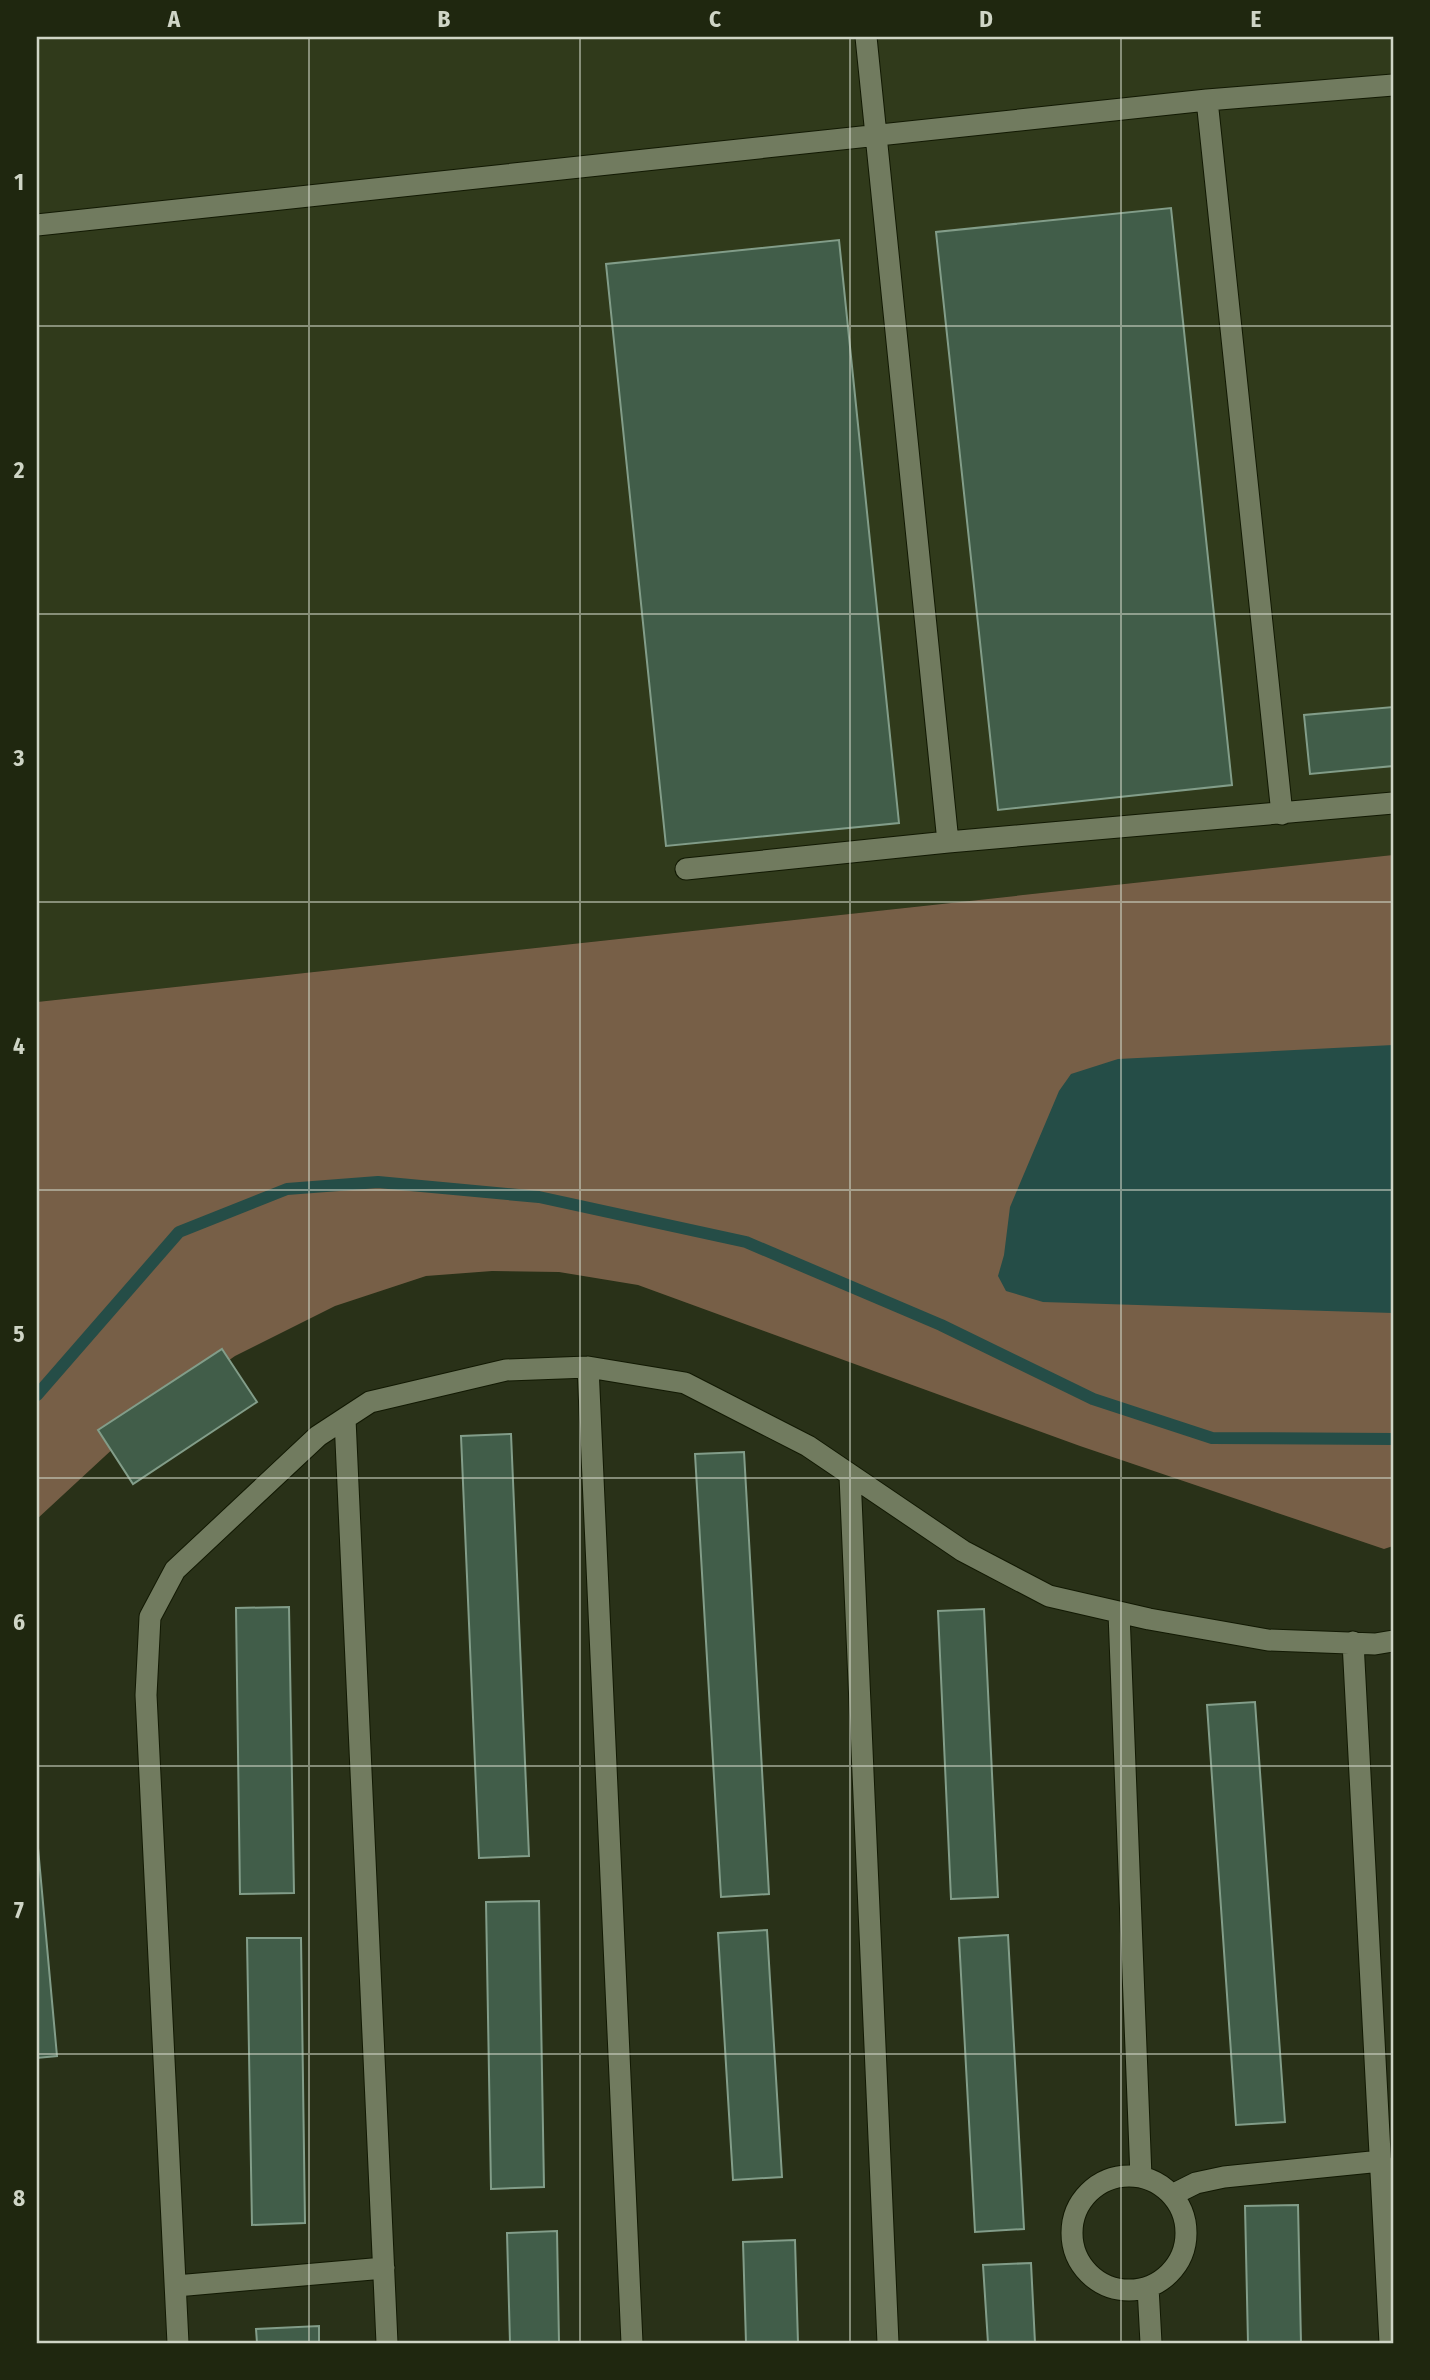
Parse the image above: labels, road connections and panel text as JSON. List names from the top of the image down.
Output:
{
  "grid": {
    "columns": [
      "A",
      "B",
      "C",
      "D",
      "E"
    ],
    "rows": [
      "1",
      "2",
      "3",
      "4",
      "5",
      "6",
      "7",
      "8"
    ]
  }
}
